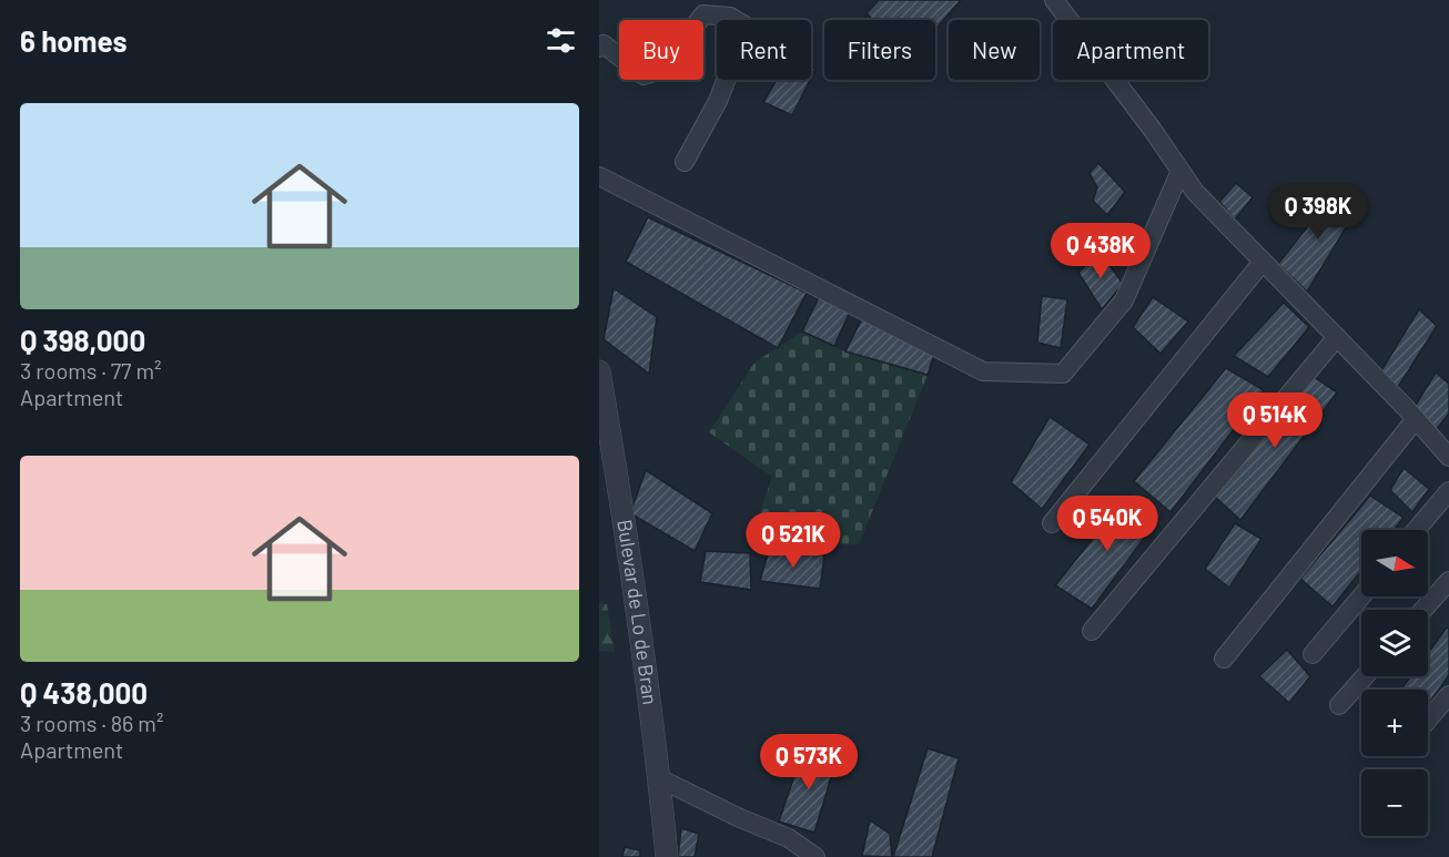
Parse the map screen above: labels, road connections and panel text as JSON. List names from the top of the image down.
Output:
{
  "streets": {
    "street": ["Bulevar de Lo de Bran"]
  },
  "north": "right",
  "page": {
    "heading": "6 homes",
    "chip": [
      "Buy",
      "Rent",
      "Filters",
      "New",
      "Apartment"
    ],
    "list": [
      {
        "name": "Q 398,000",
        "note": "3 rooms · 77 m² · Apartment"
      },
      {
        "name": "Q 438,000",
        "note": "3 rooms · 86 m² · Apartment"
      }
    ],
    "price": [
      "Q 398K",
      "Q 438K",
      "Q 514K",
      "Q 540K",
      "Q 521K",
      "Q 573K"
    ],
    "map_buttons": ["+", "−"]
  }
}
